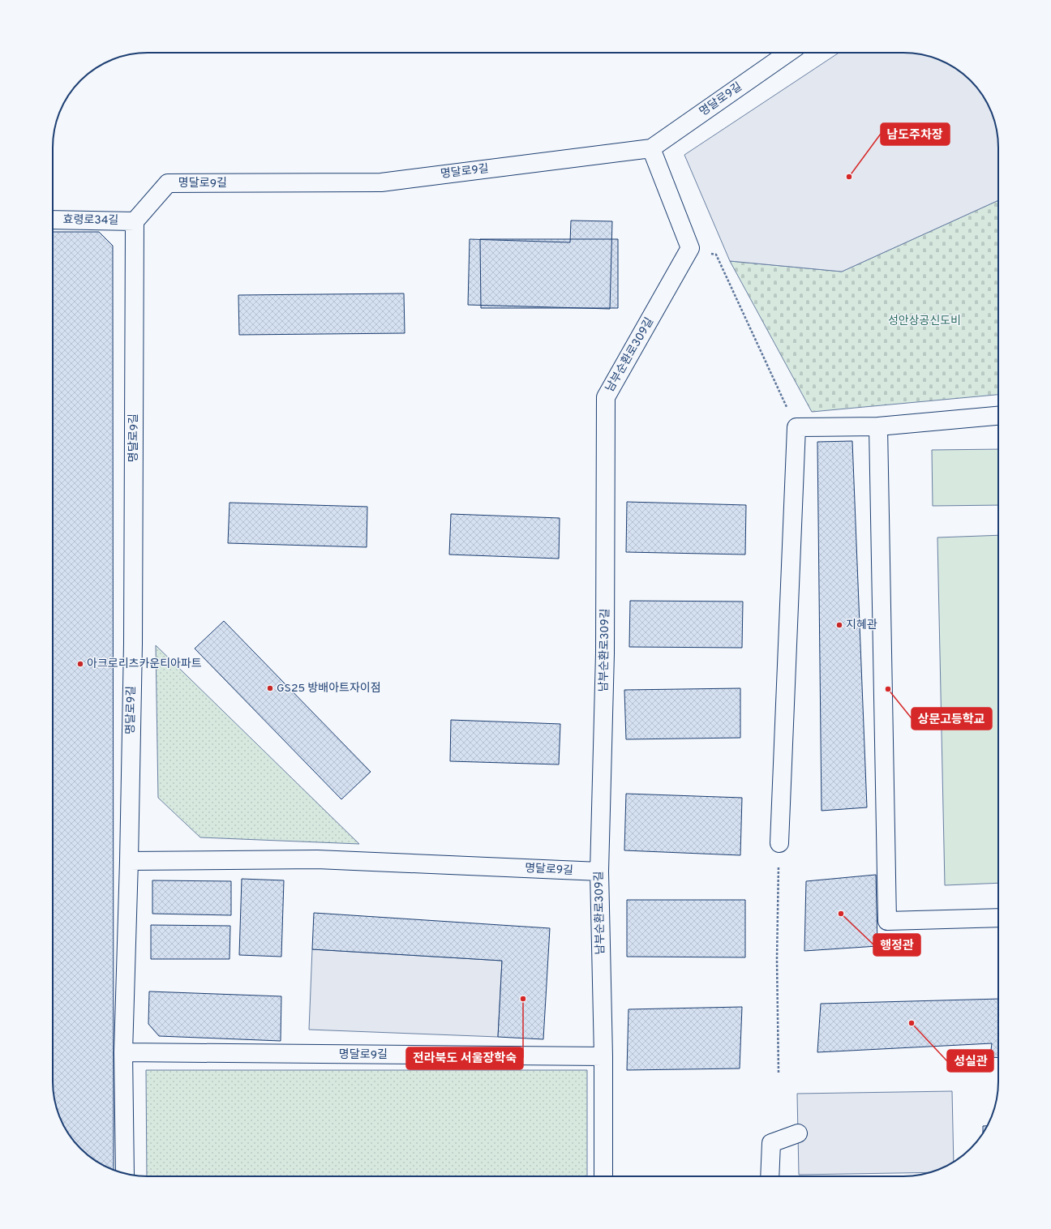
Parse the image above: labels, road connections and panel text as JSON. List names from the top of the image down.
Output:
{
  "streets": {
    "street": ["명달로9길", "효령로34길", "남부순환로309길"]
  },
  "crossings": [
    ["명달로9길", "효령로34길"],
    ["명달로9길", "남부순환로309길"]
  ],
  "parks": ["성안상공신도비"],
  "places": [
    "남도주차장",
    "지혜관",
    "아크로리츠카운티아파트",
    "GS25 방배아트자이점",
    "상문고등학교",
    "행정관",
    "전라북도 서울장학숙",
    "성실관"
  ]
}
